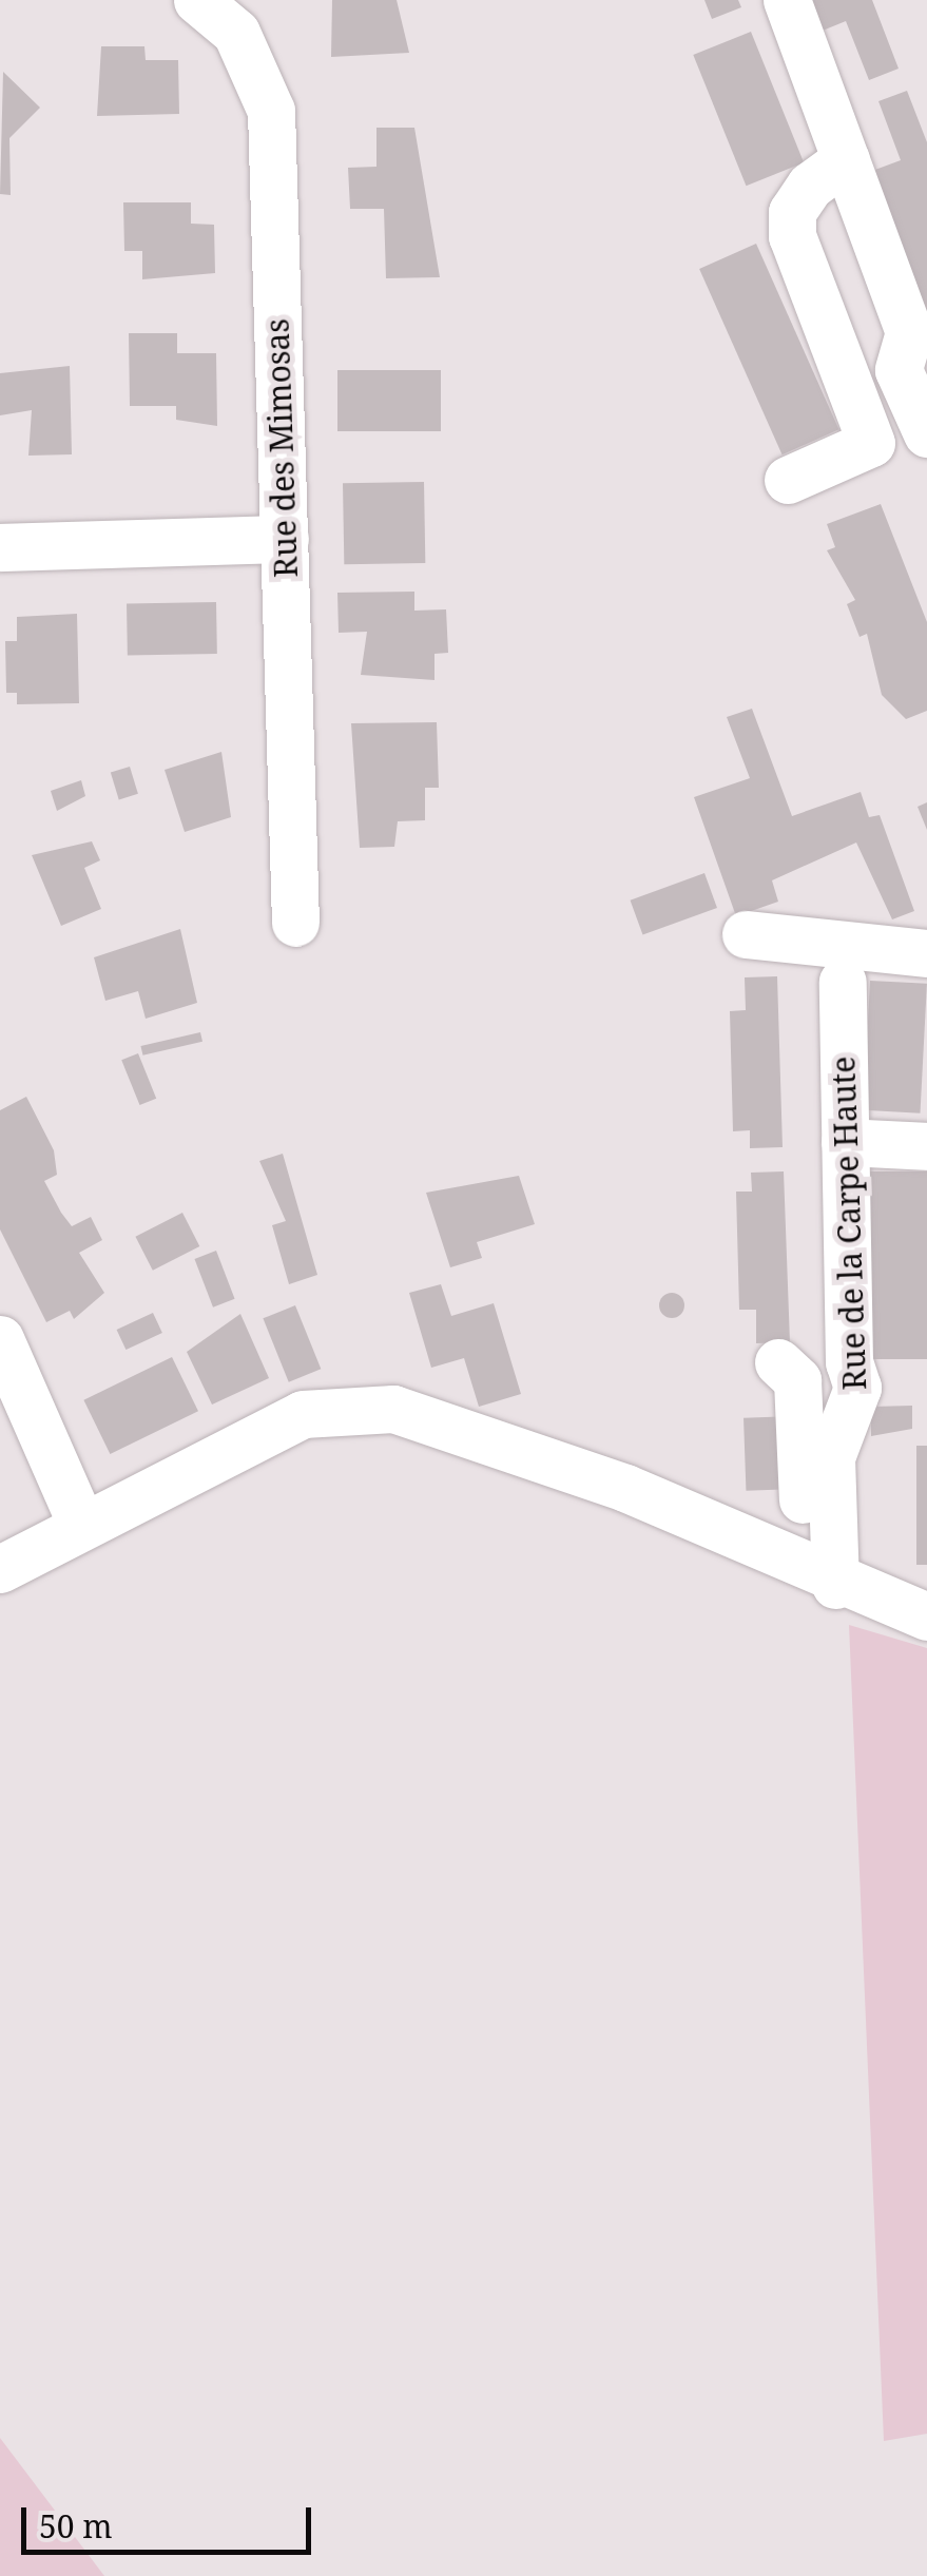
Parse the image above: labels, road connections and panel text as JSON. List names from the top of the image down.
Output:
{
  "streets": {
    "street": ["Rue des Mimosas", "Rue de la Carpe Haute"]
  },
  "scale_bar": "50 m"
}
